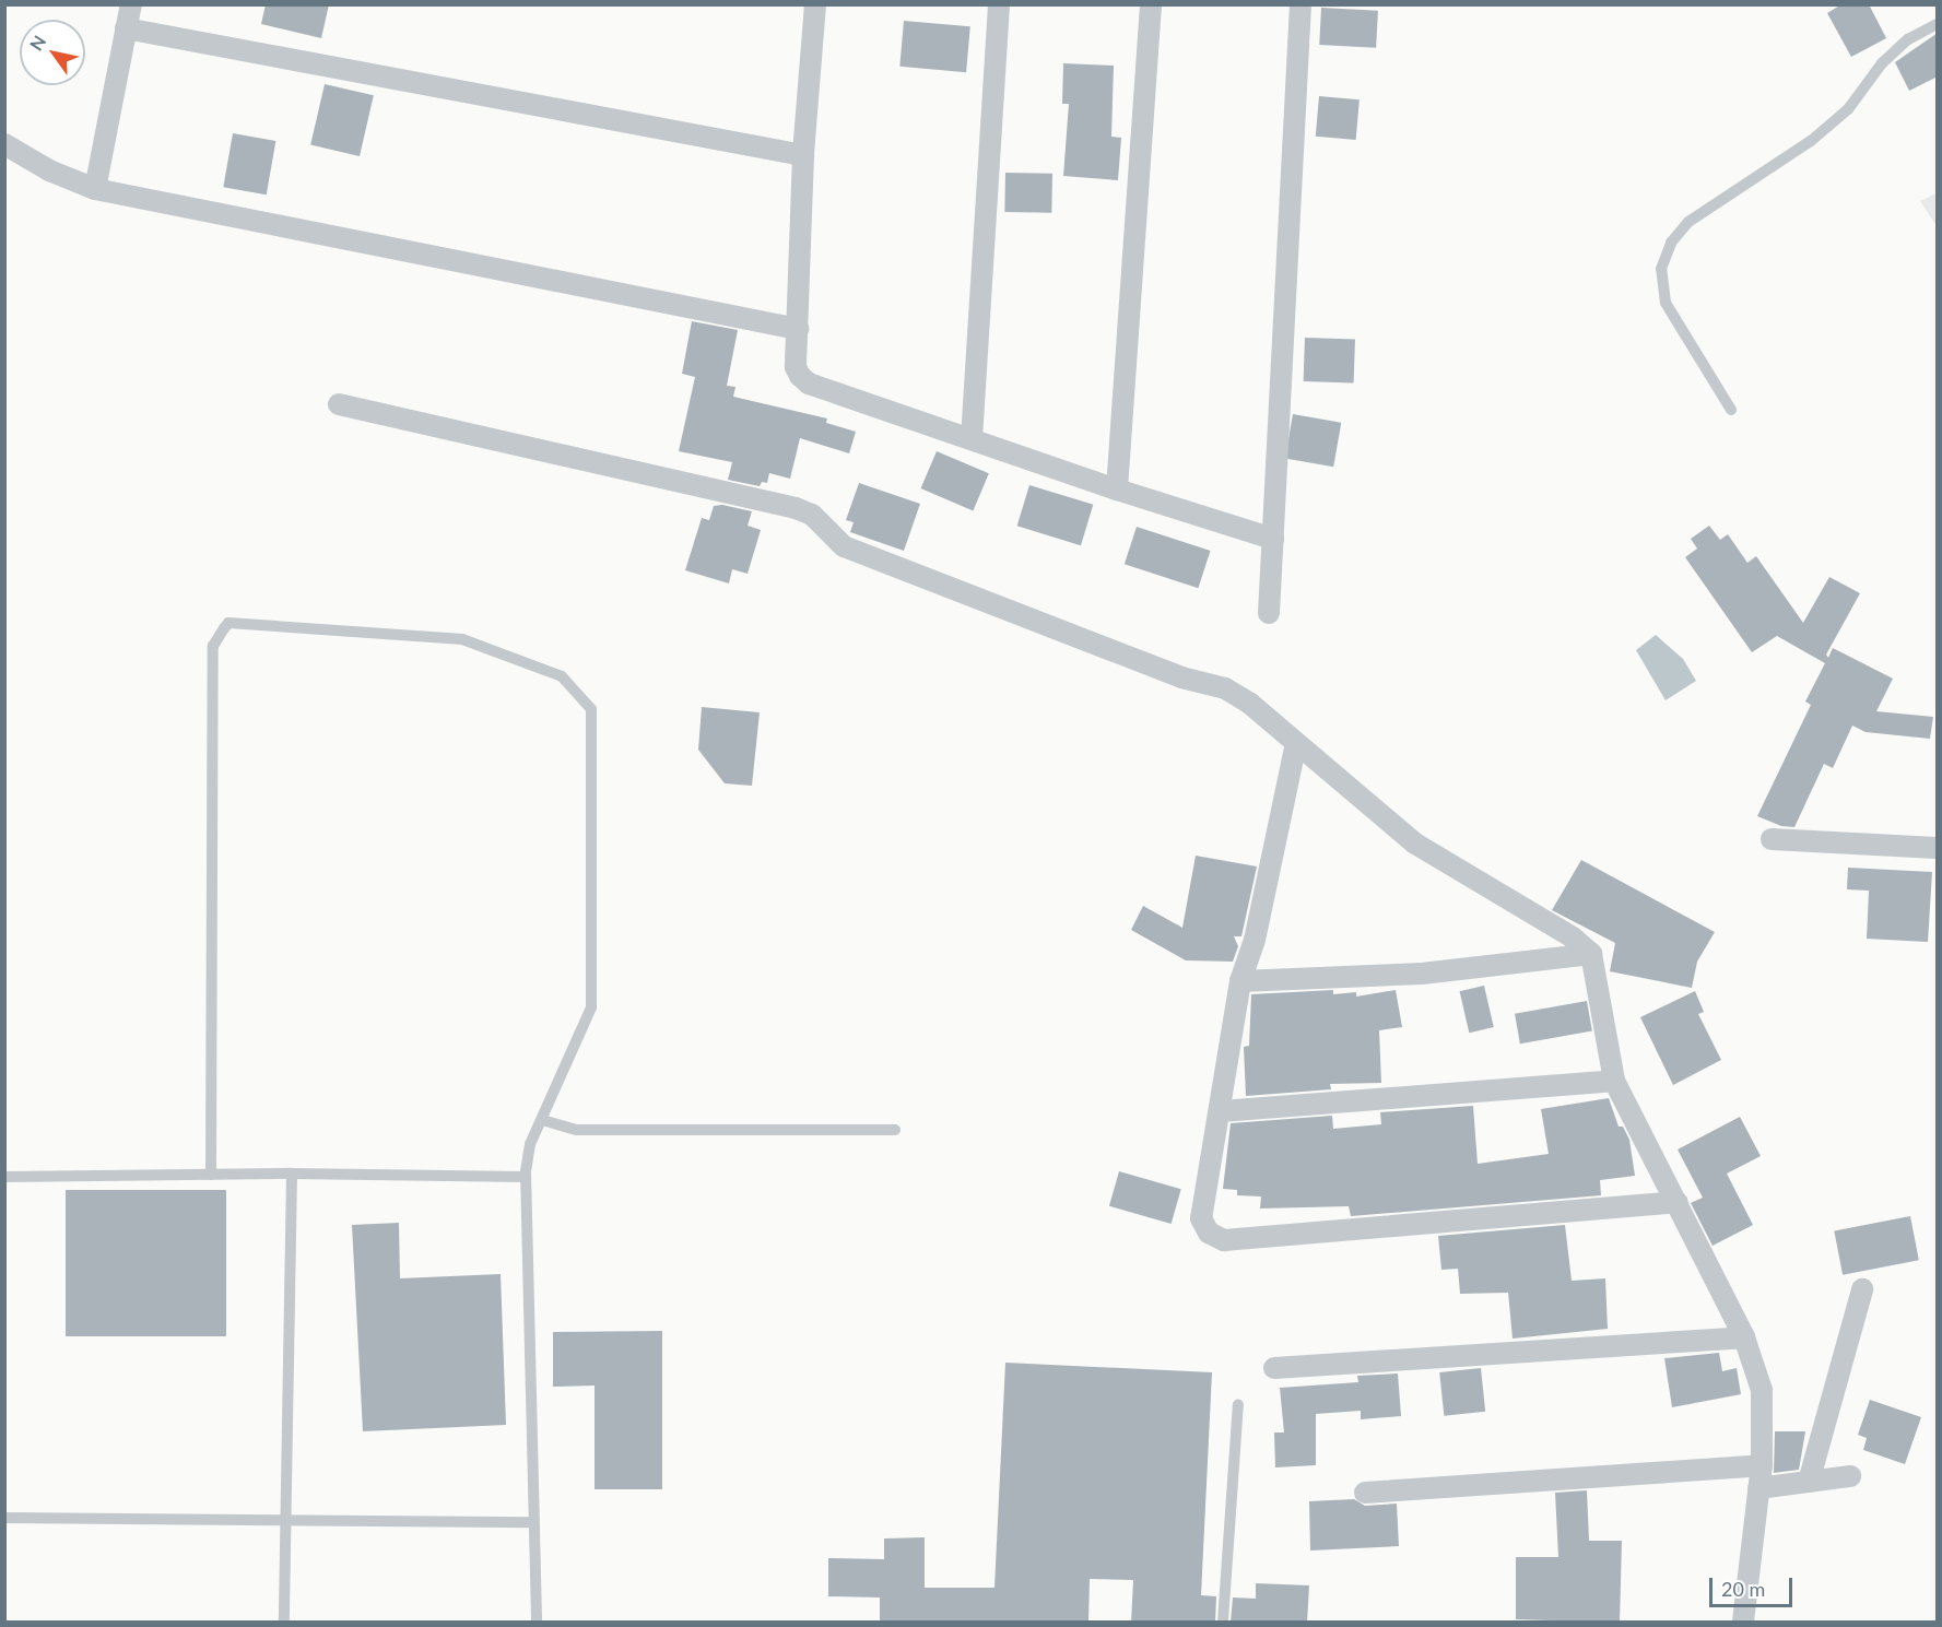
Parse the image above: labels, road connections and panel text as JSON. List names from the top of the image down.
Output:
{
  "scale_bar": "20 m",
  "north": "top left"
}
